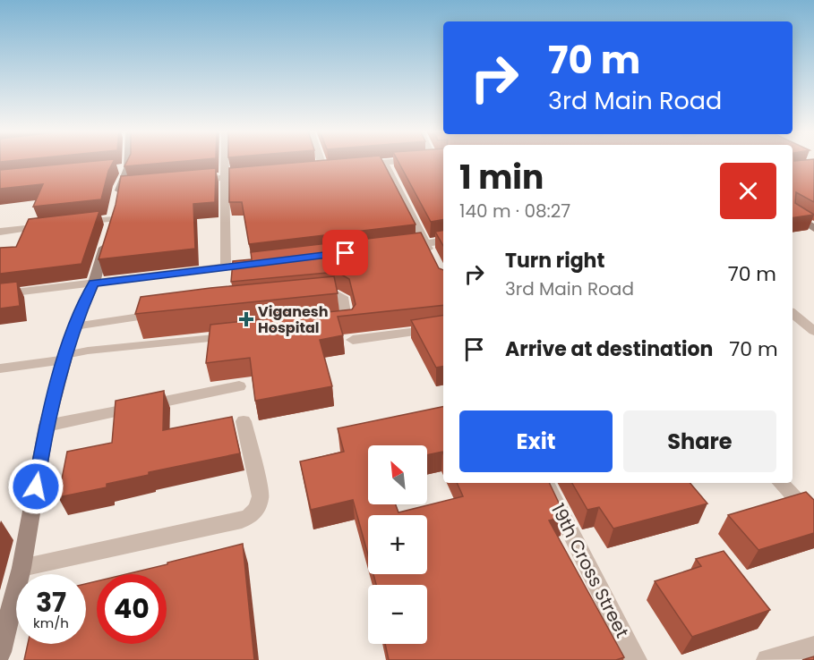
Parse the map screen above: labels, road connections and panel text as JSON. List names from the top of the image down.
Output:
{
  "streets": {
    "street": ["19th Cross Street"]
  },
  "places": {
    "health": ["Viganesh Hospital"]
  },
  "north": "top left",
  "page": {
    "turn": ["70 m", "3rd Main Road"],
    "heading": ["1 min", "140 m · 08:27"],
    "list": [
      {
        "name": "Turn right",
        "note": "3rd Main Road",
        "value": "70 m"
      },
      {
        "name": "Arrive at destination",
        "value": "70 m"
      }
    ],
    "buttons": ["Exit", "Share"],
    "map_buttons": ["+", "−"],
    "speed": "37 km/h",
    "limit": "40"
  }
}
